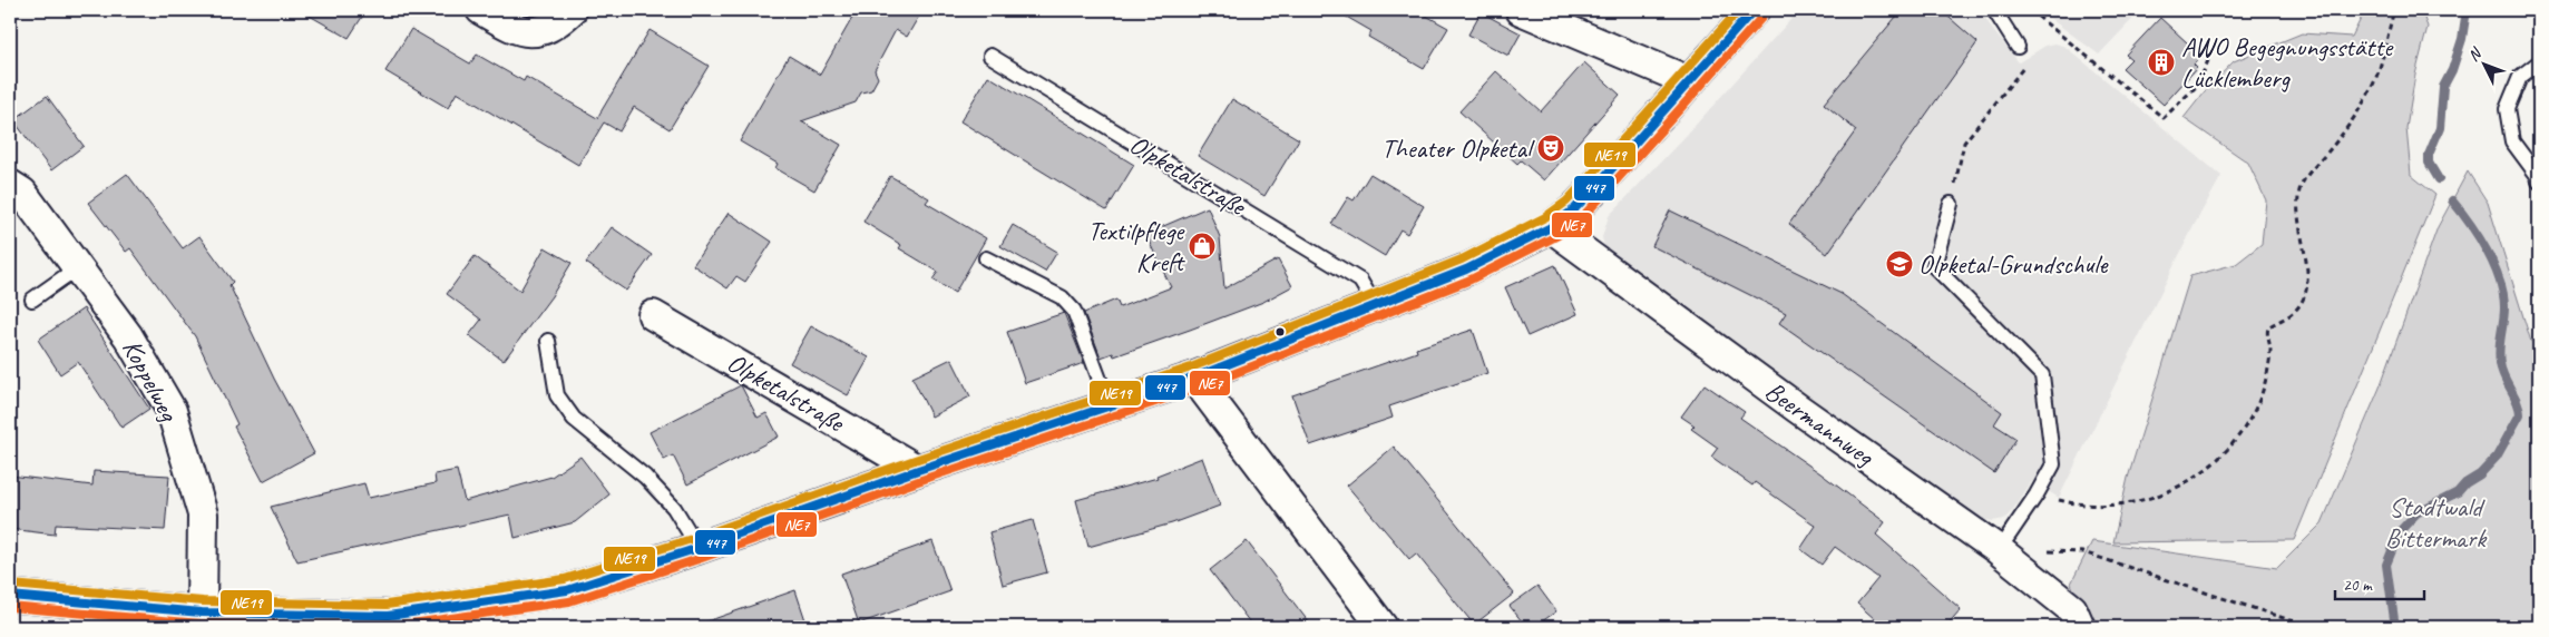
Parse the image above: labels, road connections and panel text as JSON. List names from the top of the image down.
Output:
{
  "streets": {
    "street": ["Olpketalstraße", "Koppelweg", "Beermannweg"]
  },
  "parks": ["Stadtwald Bittermark"],
  "places": {
    "building": ["AWO Begegnungsstätte Lücklemberg"],
    "theatre": ["Theater Olpketal"],
    "shop": ["Textilpflege Kreft"],
    "school or university": ["Olpketal-Grundschule"]
  },
  "lines": ["transit line 447", "transit line NE19", "transit line NE7"],
  "scale_bar": "20 m",
  "north": "top left"
}
